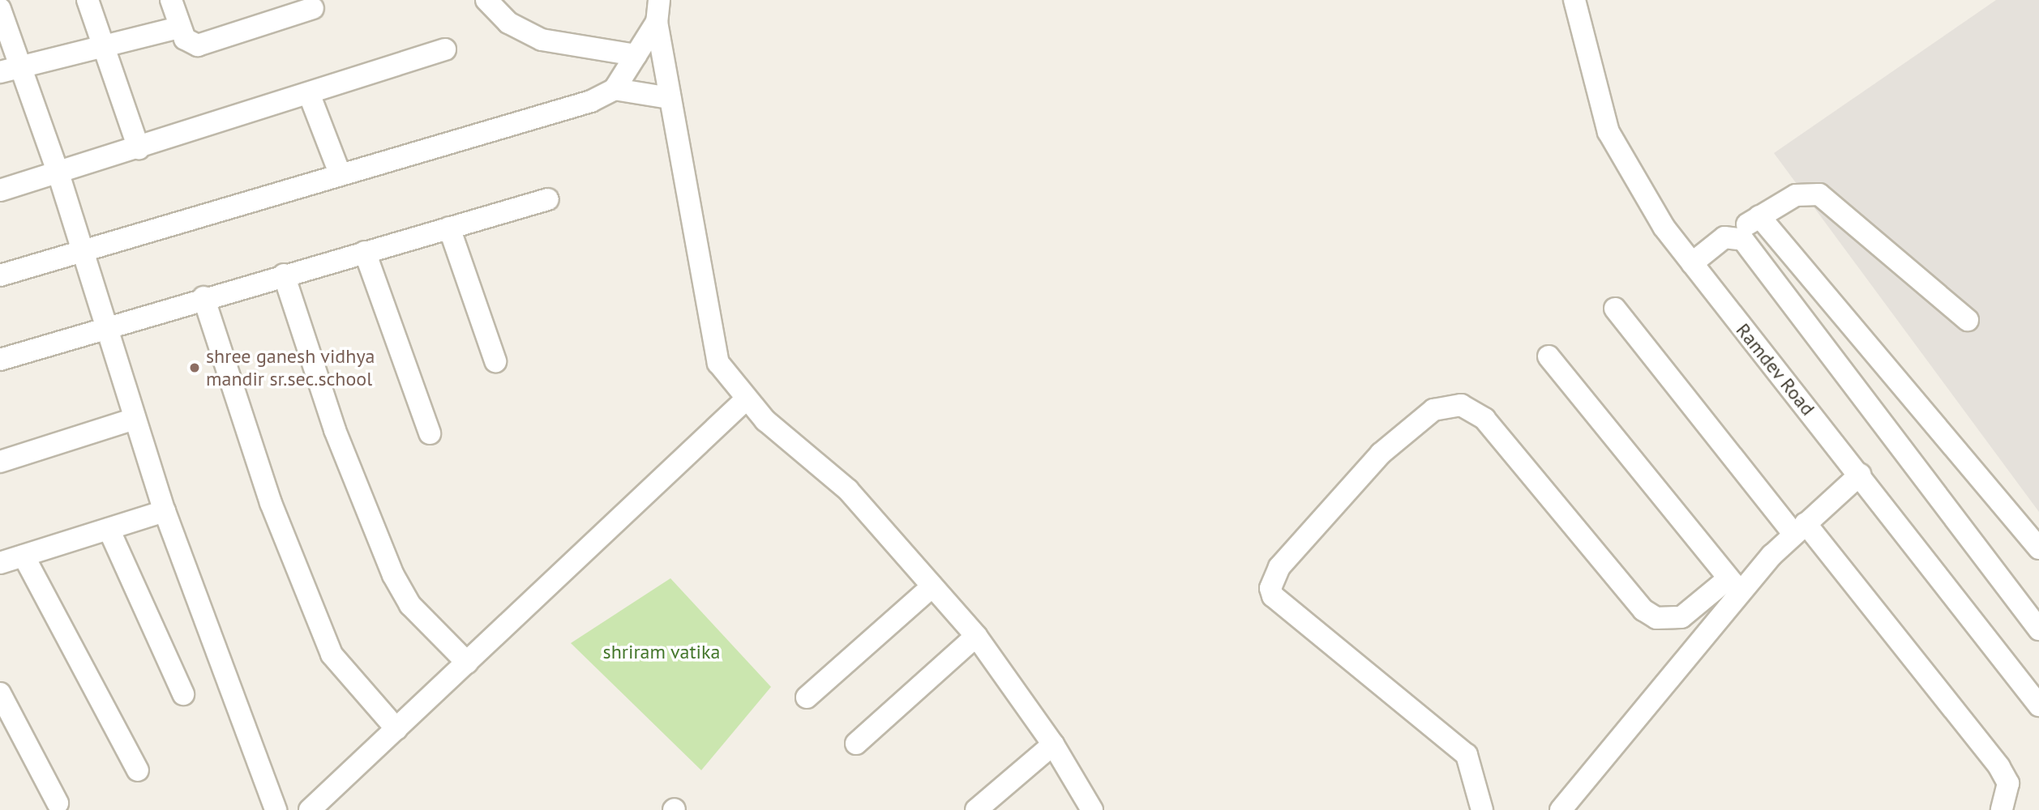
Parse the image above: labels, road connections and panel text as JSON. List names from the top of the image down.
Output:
{
  "streets": {
    "street": ["Ramdev Road"]
  },
  "parks": ["shriram vatika"],
  "places": ["shree ganesh vidhya mandir sr.sec.school"]
}
